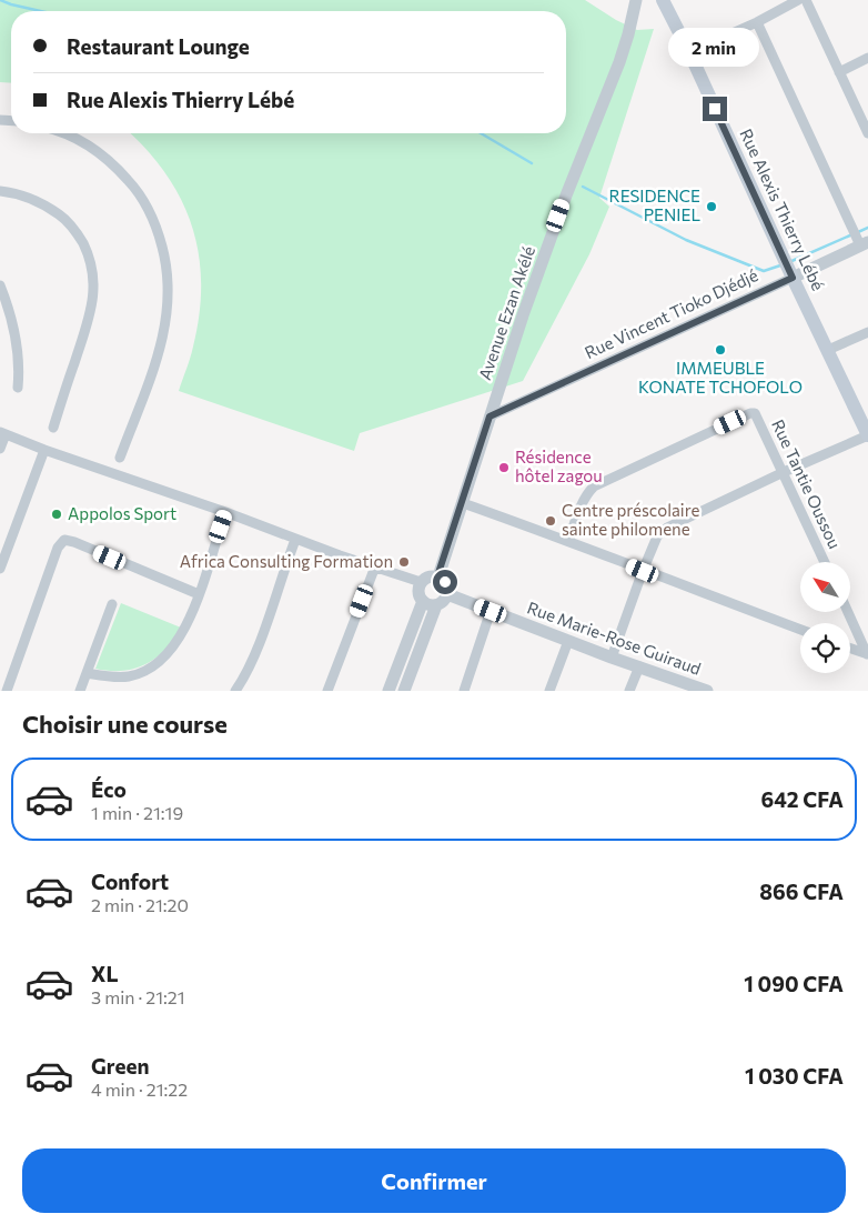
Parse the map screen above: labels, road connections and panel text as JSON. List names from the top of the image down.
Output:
{
  "streets": {
    "main road": ["Rue Alexis Thierry Lébé"],
    "street": [
      "Avenue Ezan Akélé",
      "Rue Vincent Tioko Djédjé",
      "Rue Tantie Oussou",
      "Rue Marie-Rose Guiraud"
    ]
  },
  "crossings": [
    ["Rue Alexis Thierry Lébé", "Rue Vincent Tioko Djédjé"],
    ["Avenue Ezan Akélé", "Rue Vincent Tioko Djédjé"],
    ["Avenue Ezan Akélé", "Rue Marie-Rose Guiraud"]
  ],
  "places": [
    "RESIDENCE PENIEL",
    "IMMEUBLE KONATE TCHOFOLO",
    "Résidence hôtel zagou",
    "Appolos Sport",
    "Centre préscolaire sainte philomene",
    "Africa Consulting Formation"
  ],
  "north": "top left",
  "page": {
    "banner": ["Restaurant Lounge", "Rue Alexis Thierry Lébé"],
    "bubble": "2 min",
    "heading": "Choisir une course",
    "list": [
      {
        "name": "Éco",
        "note": "1 min · 21:19",
        "value": "642 CFA"
      },
      {
        "name": "Confort",
        "note": "2 min · 21:20",
        "value": "866 CFA"
      },
      {
        "name": "XL",
        "note": "3 min · 21:21",
        "value": "1 090 CFA"
      },
      {
        "name": "Green",
        "note": "4 min · 21:22",
        "value": "1 030 CFA"
      }
    ],
    "buttons": "Confirmer"
  }
}
